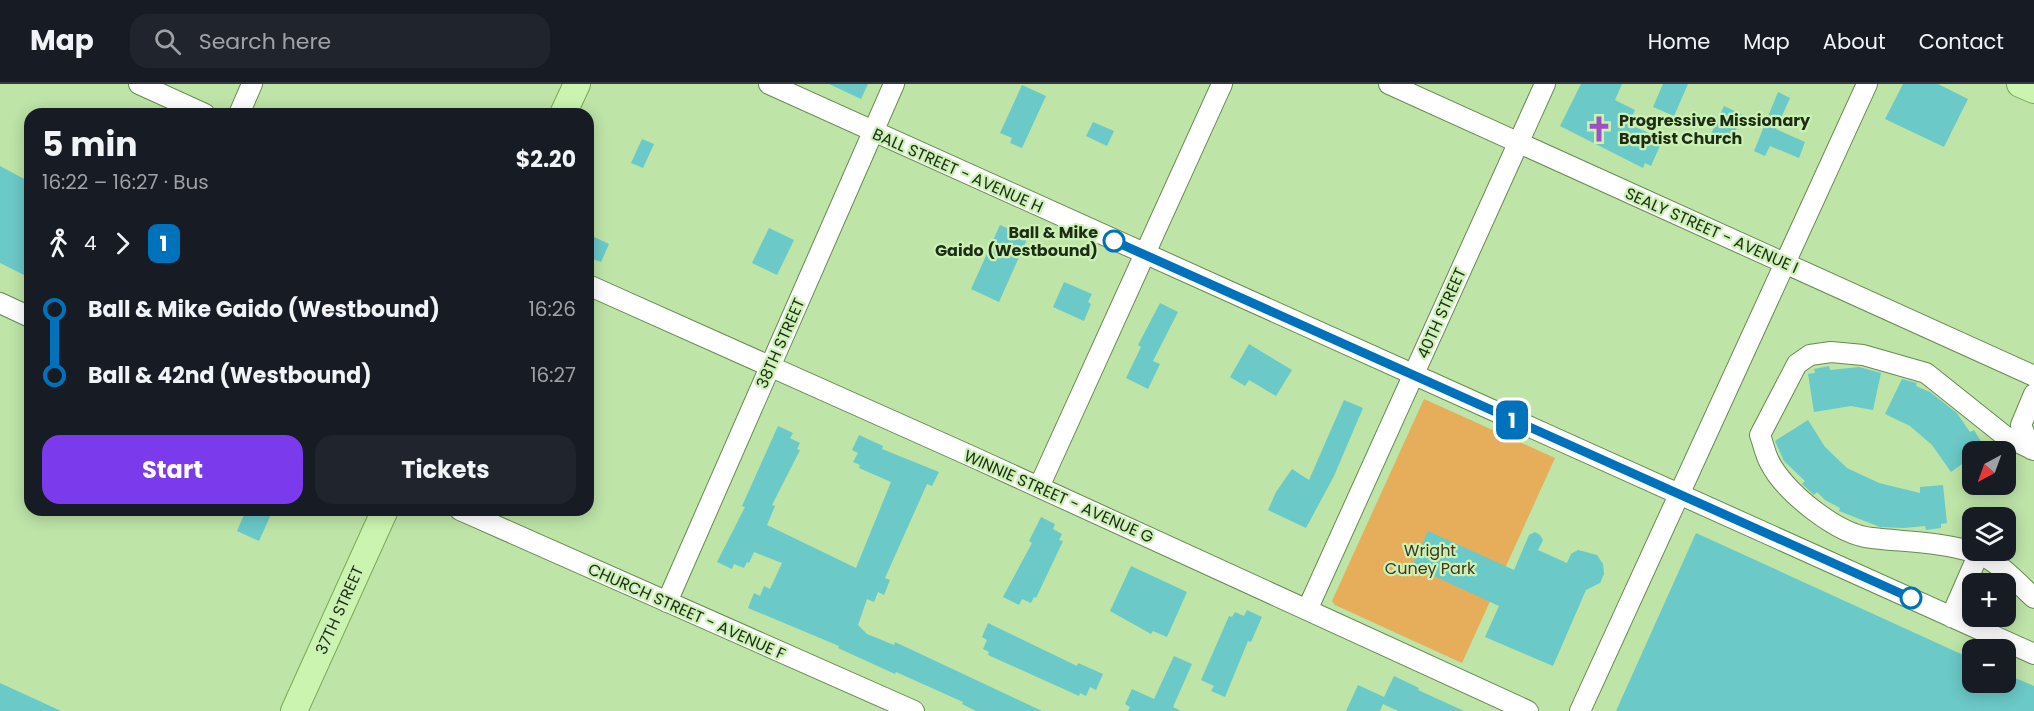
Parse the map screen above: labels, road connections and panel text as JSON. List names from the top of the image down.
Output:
{
  "streets": {
    "main road": ["37TH STREET"],
    "street": [
      "BALL STREET - AVENUE H",
      "SEALY STREET - AVENUE I",
      "40TH STREET",
      "38TH STREET",
      "WINNIE STREET - AVENUE G",
      "CHURCH STREET - AVENUE F"
    ]
  },
  "crossings": [
    ["BALL STREET - AVENUE H", "40TH STREET"],
    ["BALL STREET - AVENUE H", "38TH STREET"],
    ["SEALY STREET - AVENUE I", "40TH STREET"],
    ["40TH STREET", "WINNIE STREET - AVENUE G"],
    ["38TH STREET", "WINNIE STREET - AVENUE G"],
    ["38TH STREET", "CHURCH STREET - AVENUE F"]
  ],
  "parks": ["Wright Cuney Park"],
  "places": {
    "church": ["Progressive Missionary Baptist Church"],
    "other": ["Ball & Mike Gaido (Westbound)"]
  },
  "lines": ["bus line 1"],
  "north": "bottom left",
  "page": {
    "header": "Map",
    "search": "Search here",
    "nav": [
      "Home",
      "Map",
      "About",
      "Contact"
    ],
    "on_map": "1",
    "heading": ["5 min", "16:22 – 16:27 · Bus", "$2.20"],
    "legs": ["4", "1"],
    "list": [
      {
        "name": "Ball & Mike Gaido (Westbound)",
        "value": "16:26"
      },
      {
        "name": "Ball & 42nd (Westbound)",
        "value": "16:27"
      }
    ],
    "buttons": ["Start", "Tickets"],
    "map_buttons": ["+", "−"]
  }
}
